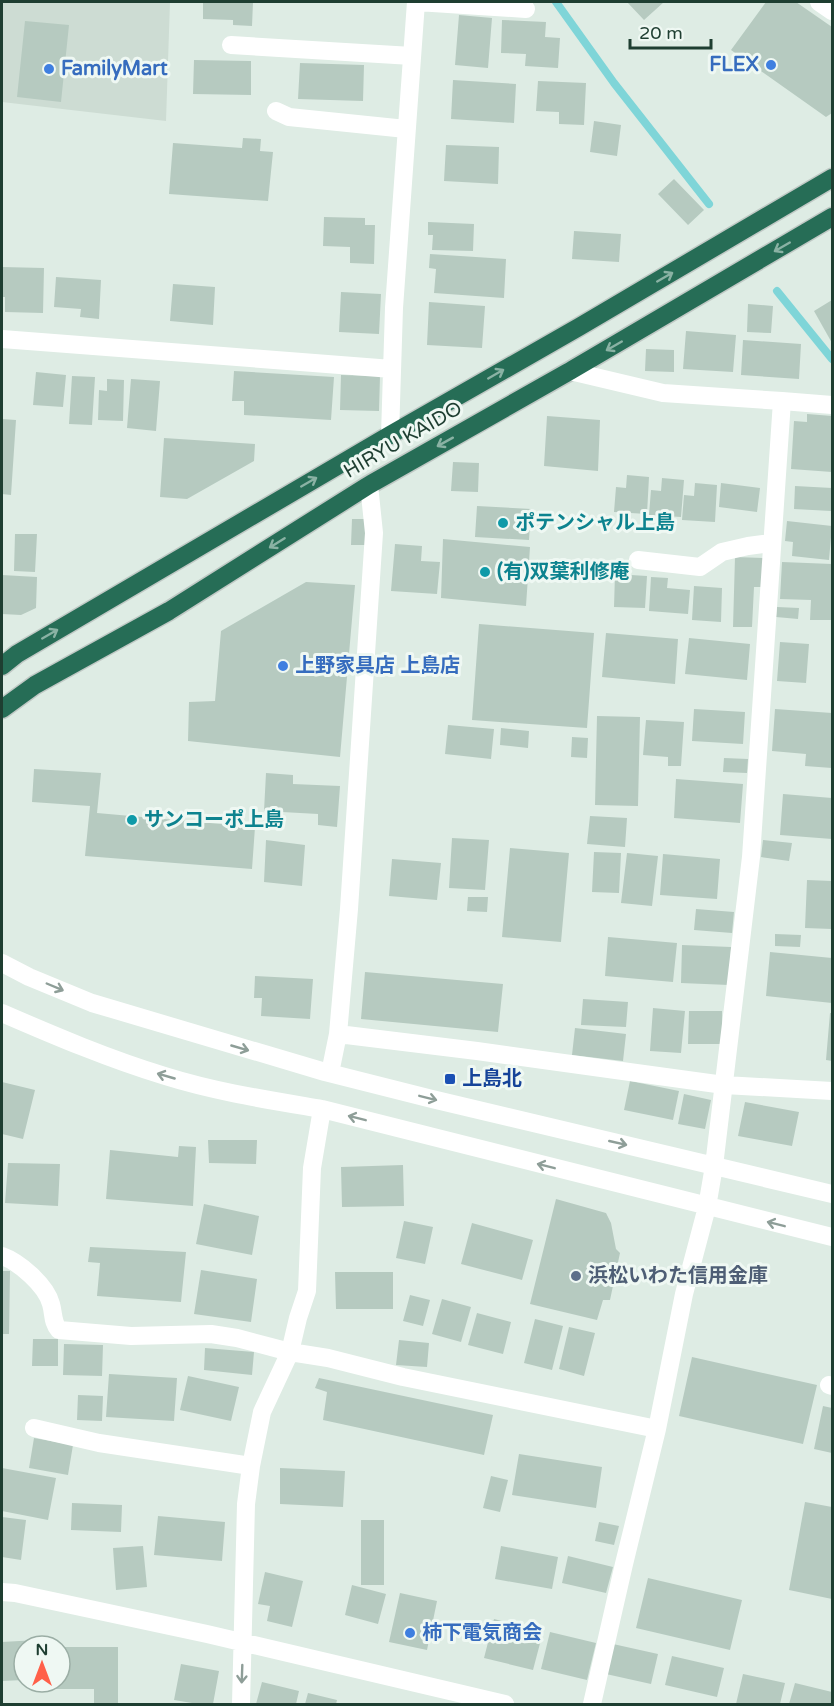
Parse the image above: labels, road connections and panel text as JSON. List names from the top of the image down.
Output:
{
  "streets": {
    "highway": ["HIRYU KAIDO"]
  },
  "places": {
    "other": [
      "FLEX",
      "FamilyMart",
      "ポテンシャル上島",
      "(有)双葉利修庵",
      "上野家具店 上島店",
      "サンコーポ上島",
      "浜松いわた信用金庫",
      "柿下電気商会"
    ],
    "transit": ["上島北"]
  },
  "scale_bar": "20 m",
  "north": "top"
}
